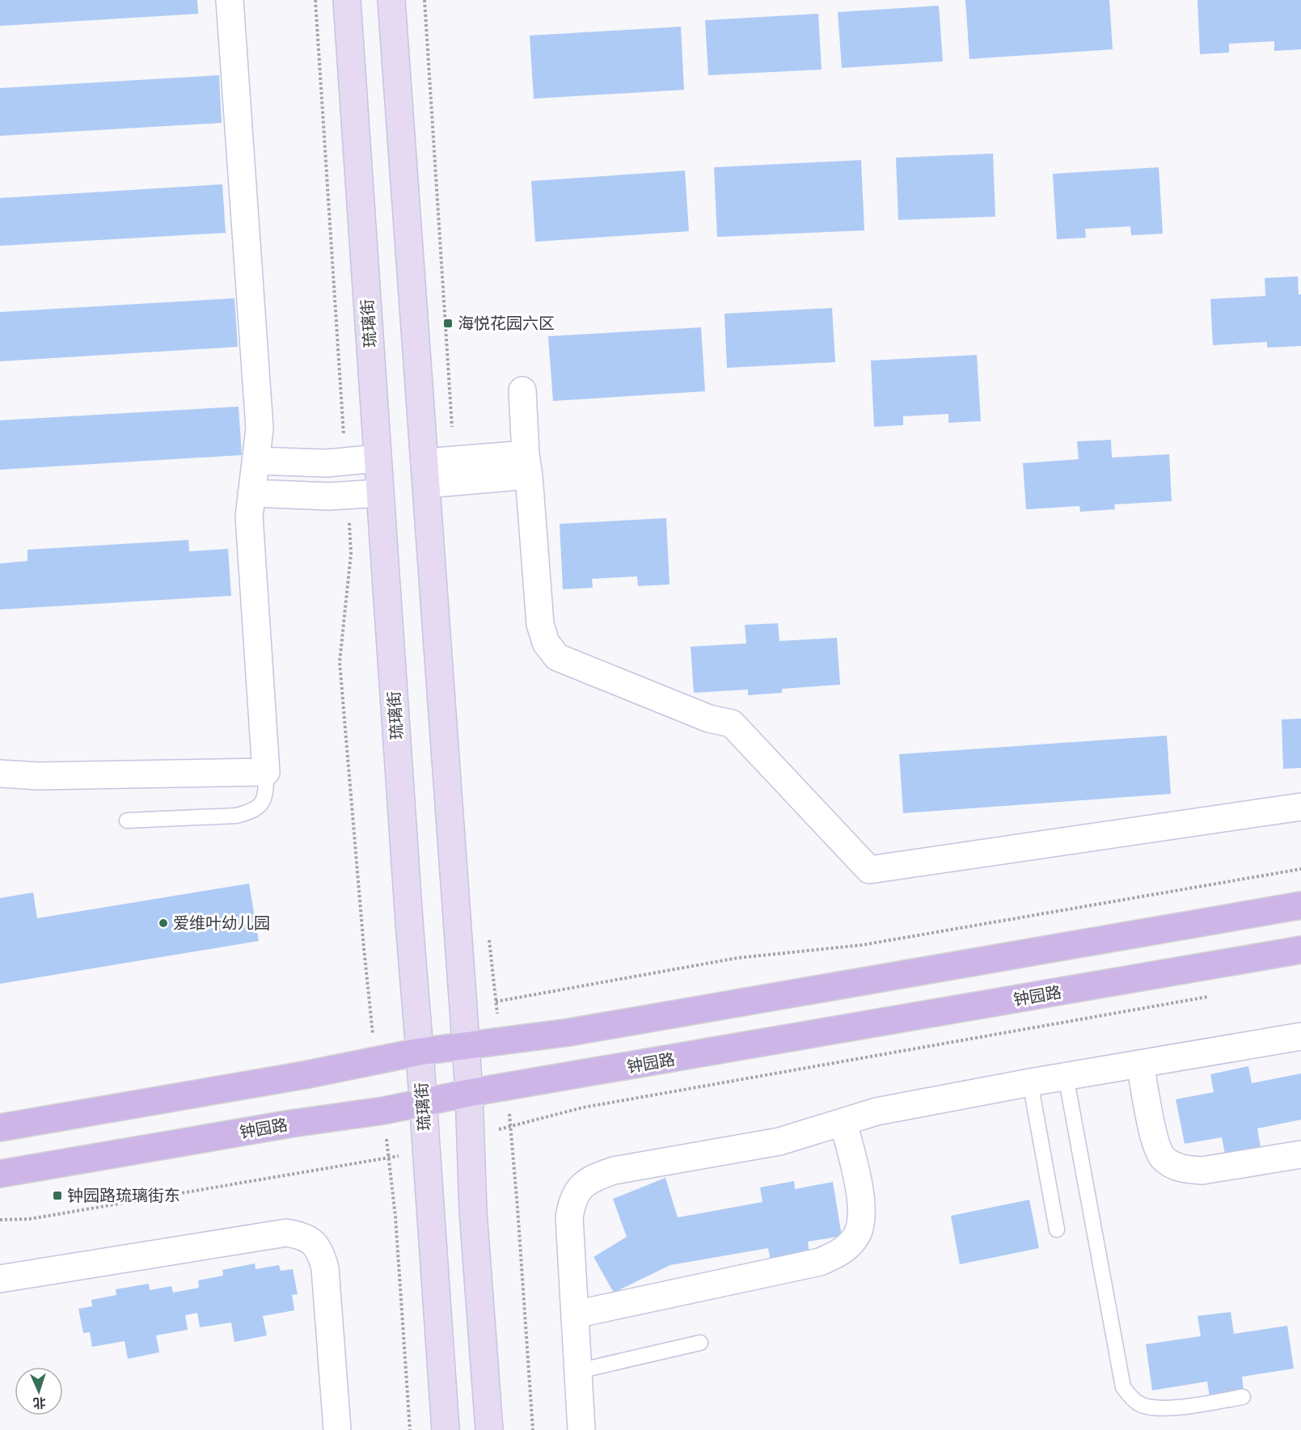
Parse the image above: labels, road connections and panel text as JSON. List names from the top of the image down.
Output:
{
  "streets": {
    "main road": ["琉璃街", "钟园路"]
  },
  "crossings": [
    ["琉璃街", "钟园路"]
  ],
  "places": {
    "transit": ["海悦花园六区", "钟园路琉璃街东"],
    "other": ["爱维叶幼儿园"]
  },
  "north": "bottom"
}
